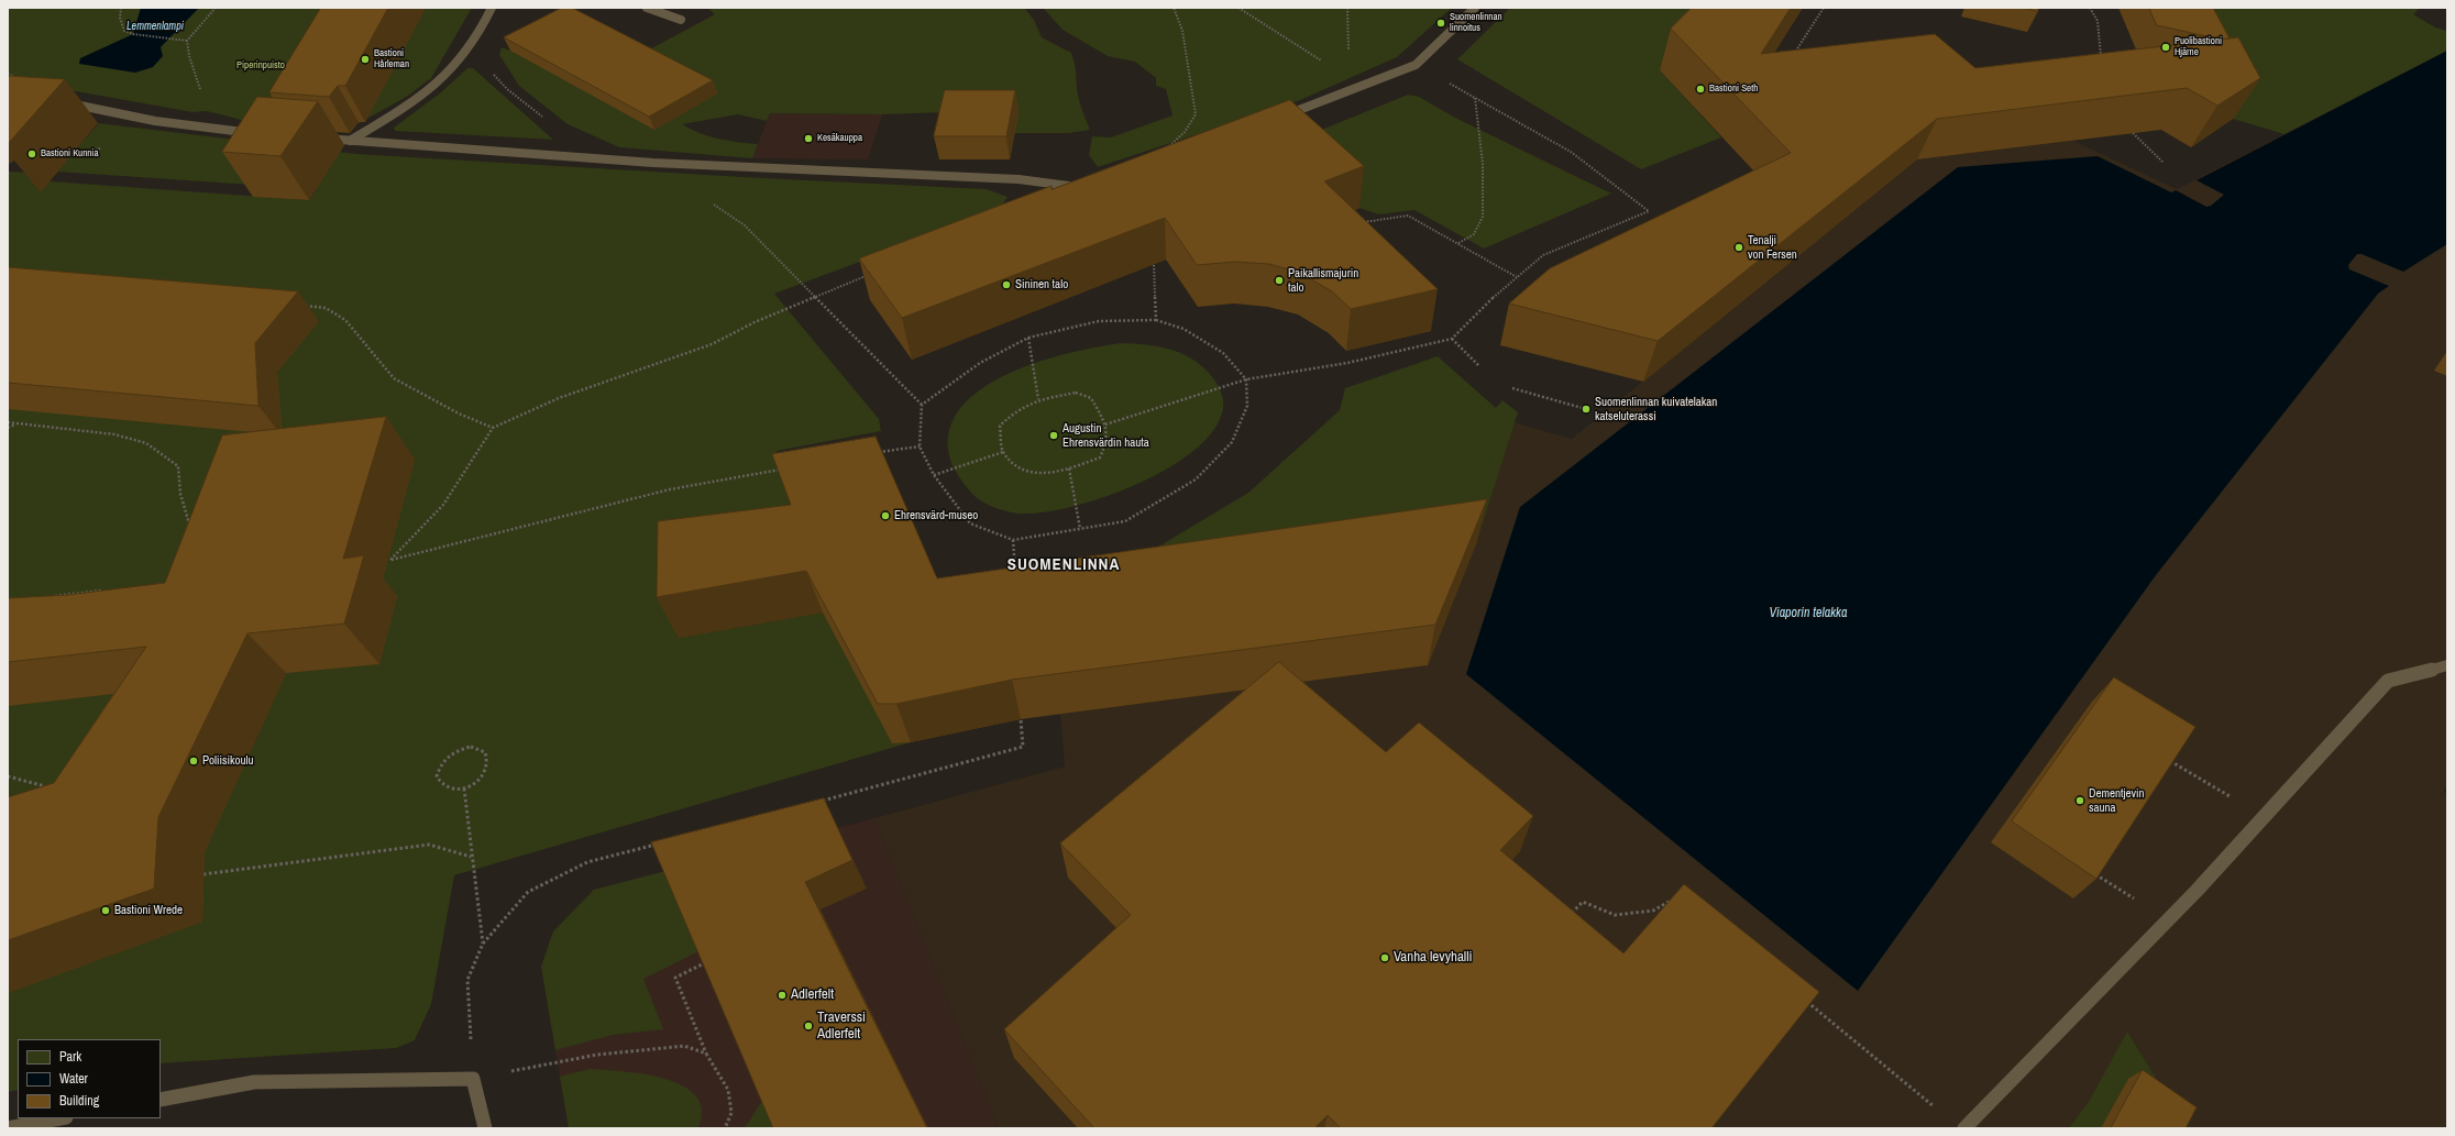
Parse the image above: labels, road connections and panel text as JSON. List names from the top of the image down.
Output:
{
  "districts": ["SUOMENLINNA"],
  "water": ["Lemmenlampi", "Viaporin telakka"],
  "parks": ["Piperinpuisto"],
  "places": [
    "Suomenlinnan linnoitus",
    "Puolibastioni Hjärne",
    "Bastioni Hårleman",
    "Bastioni Seth",
    "Kesäkauppa",
    "Bastioni Kunnia",
    "Tenalji von Fersen",
    "Paikallismajurin talo",
    "Sininen talo",
    "Suomenlinnan kuivatelakan katseluterassi",
    "Augustin Ehrensvärdin hauta",
    "Ehrensvärd-museo",
    "Poliisikoulu",
    "Dementjevin sauna",
    "Bastioni Wrede",
    "Vanha levyhalli",
    "Adlerfelt",
    "Traverssi Adlerfelt"
  ],
  "legend": ["Park", "Water", "Building"]
}
